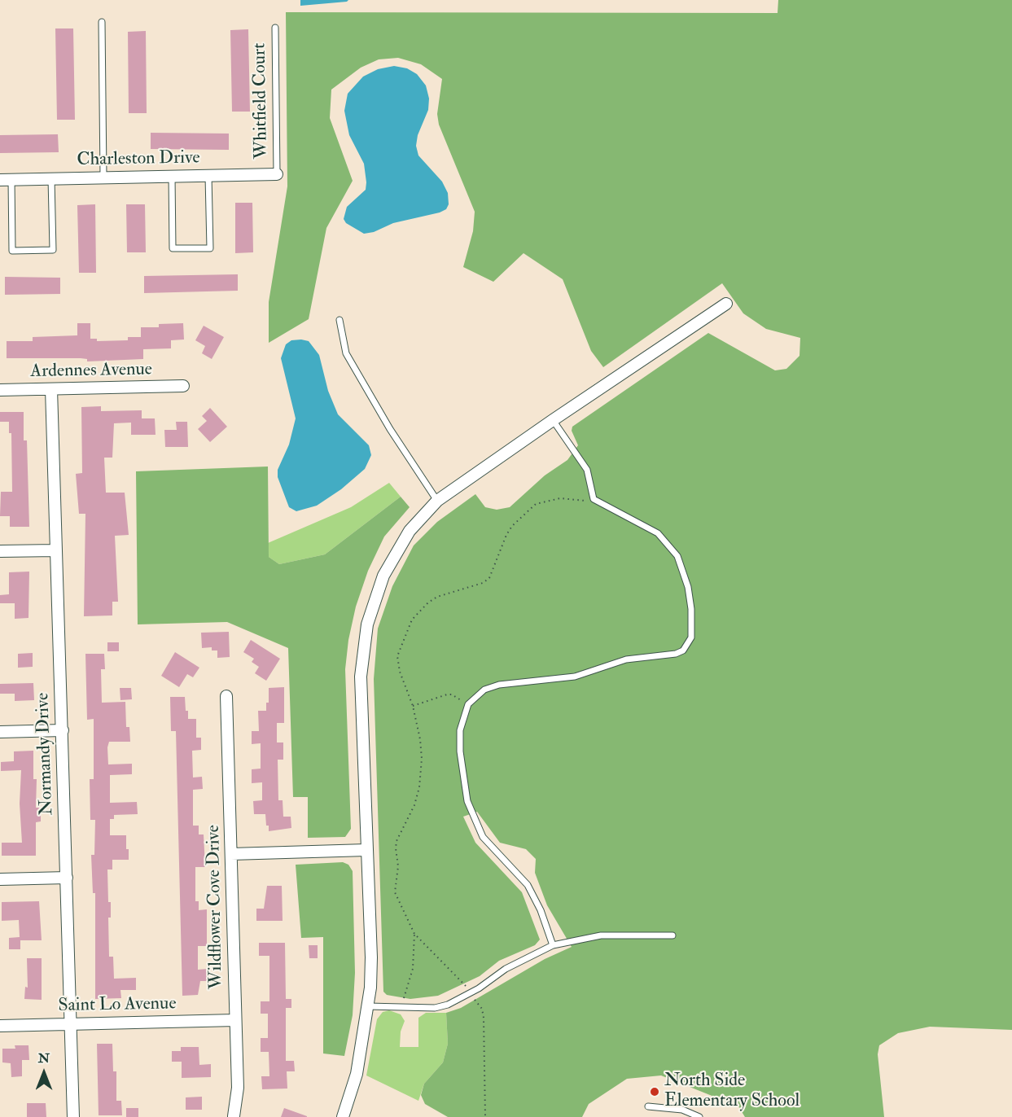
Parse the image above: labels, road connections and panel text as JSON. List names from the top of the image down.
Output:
{
  "streets": {
    "street": [
      "Charleston Drive",
      "Ardennes Avenue",
      "Normandy Drive",
      "Wildflower Cove Drive",
      "Saint Lo Avenue"
    ],
    "lane": ["Whitfield Court"]
  },
  "crossings": [
    ["Whitfield Court", "Charleston Drive"],
    ["Ardennes Avenue", "Normandy Drive"],
    ["Normandy Drive", "Saint Lo Avenue"],
    ["Wildflower Cove Drive", "Saint Lo Avenue"]
  ],
  "places": ["North Side Elementary School"],
  "north": "top"
}
